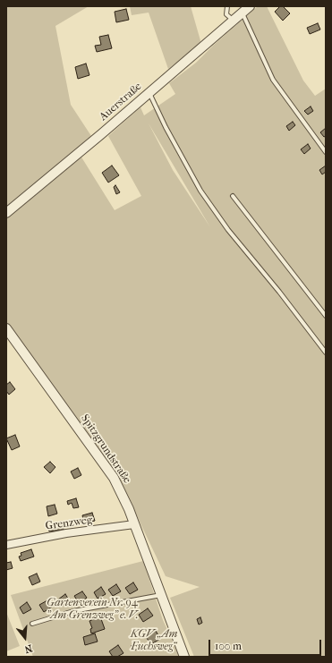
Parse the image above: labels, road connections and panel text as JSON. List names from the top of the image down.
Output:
{
  "streets": {
    "street": ["Auerstraße", "Spitzgrundstraße", "Grenzweg"]
  },
  "crossings": [
    ["Spitzgrundstraße", "Grenzweg"]
  ],
  "parks": ["Gartenverein Nr. 94 \"Am Grenzweg\" e. V.", "KGV „Am Fuchsweg“"],
  "scale_bar": "100 m",
  "north": "bottom"
}
